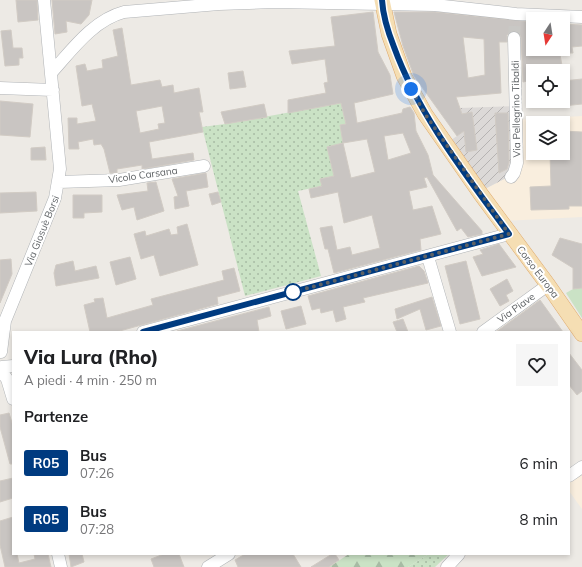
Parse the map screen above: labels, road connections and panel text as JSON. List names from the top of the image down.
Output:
{
  "streets": {
    "main road": ["Corso Europa"],
    "street": [
      "Via Pellegrino Tibaldi",
      "Vicolo Carsana",
      "Via Giosuè Borsi",
      "Via Piave"
    ]
  },
  "crossings": [
    ["Vicolo Carsana", "Via Giosuè Borsi"],
    ["Corso Europa", "Via Piave"]
  ],
  "lines": ["bus line R05"],
  "north": "bottom",
  "page": {
    "heading": [
      ["Via Lura (Rho)", "A piedi · 4 min · 250 m"],
      "Partenze"
    ],
    "list": [
      {
        "mark": "R05",
        "name": "Bus",
        "note": "07:26",
        "value": "6 min"
      },
      {
        "mark": "R05",
        "name": "Bus",
        "note": "07:28",
        "value": "8 min"
      }
    ]
  }
}
